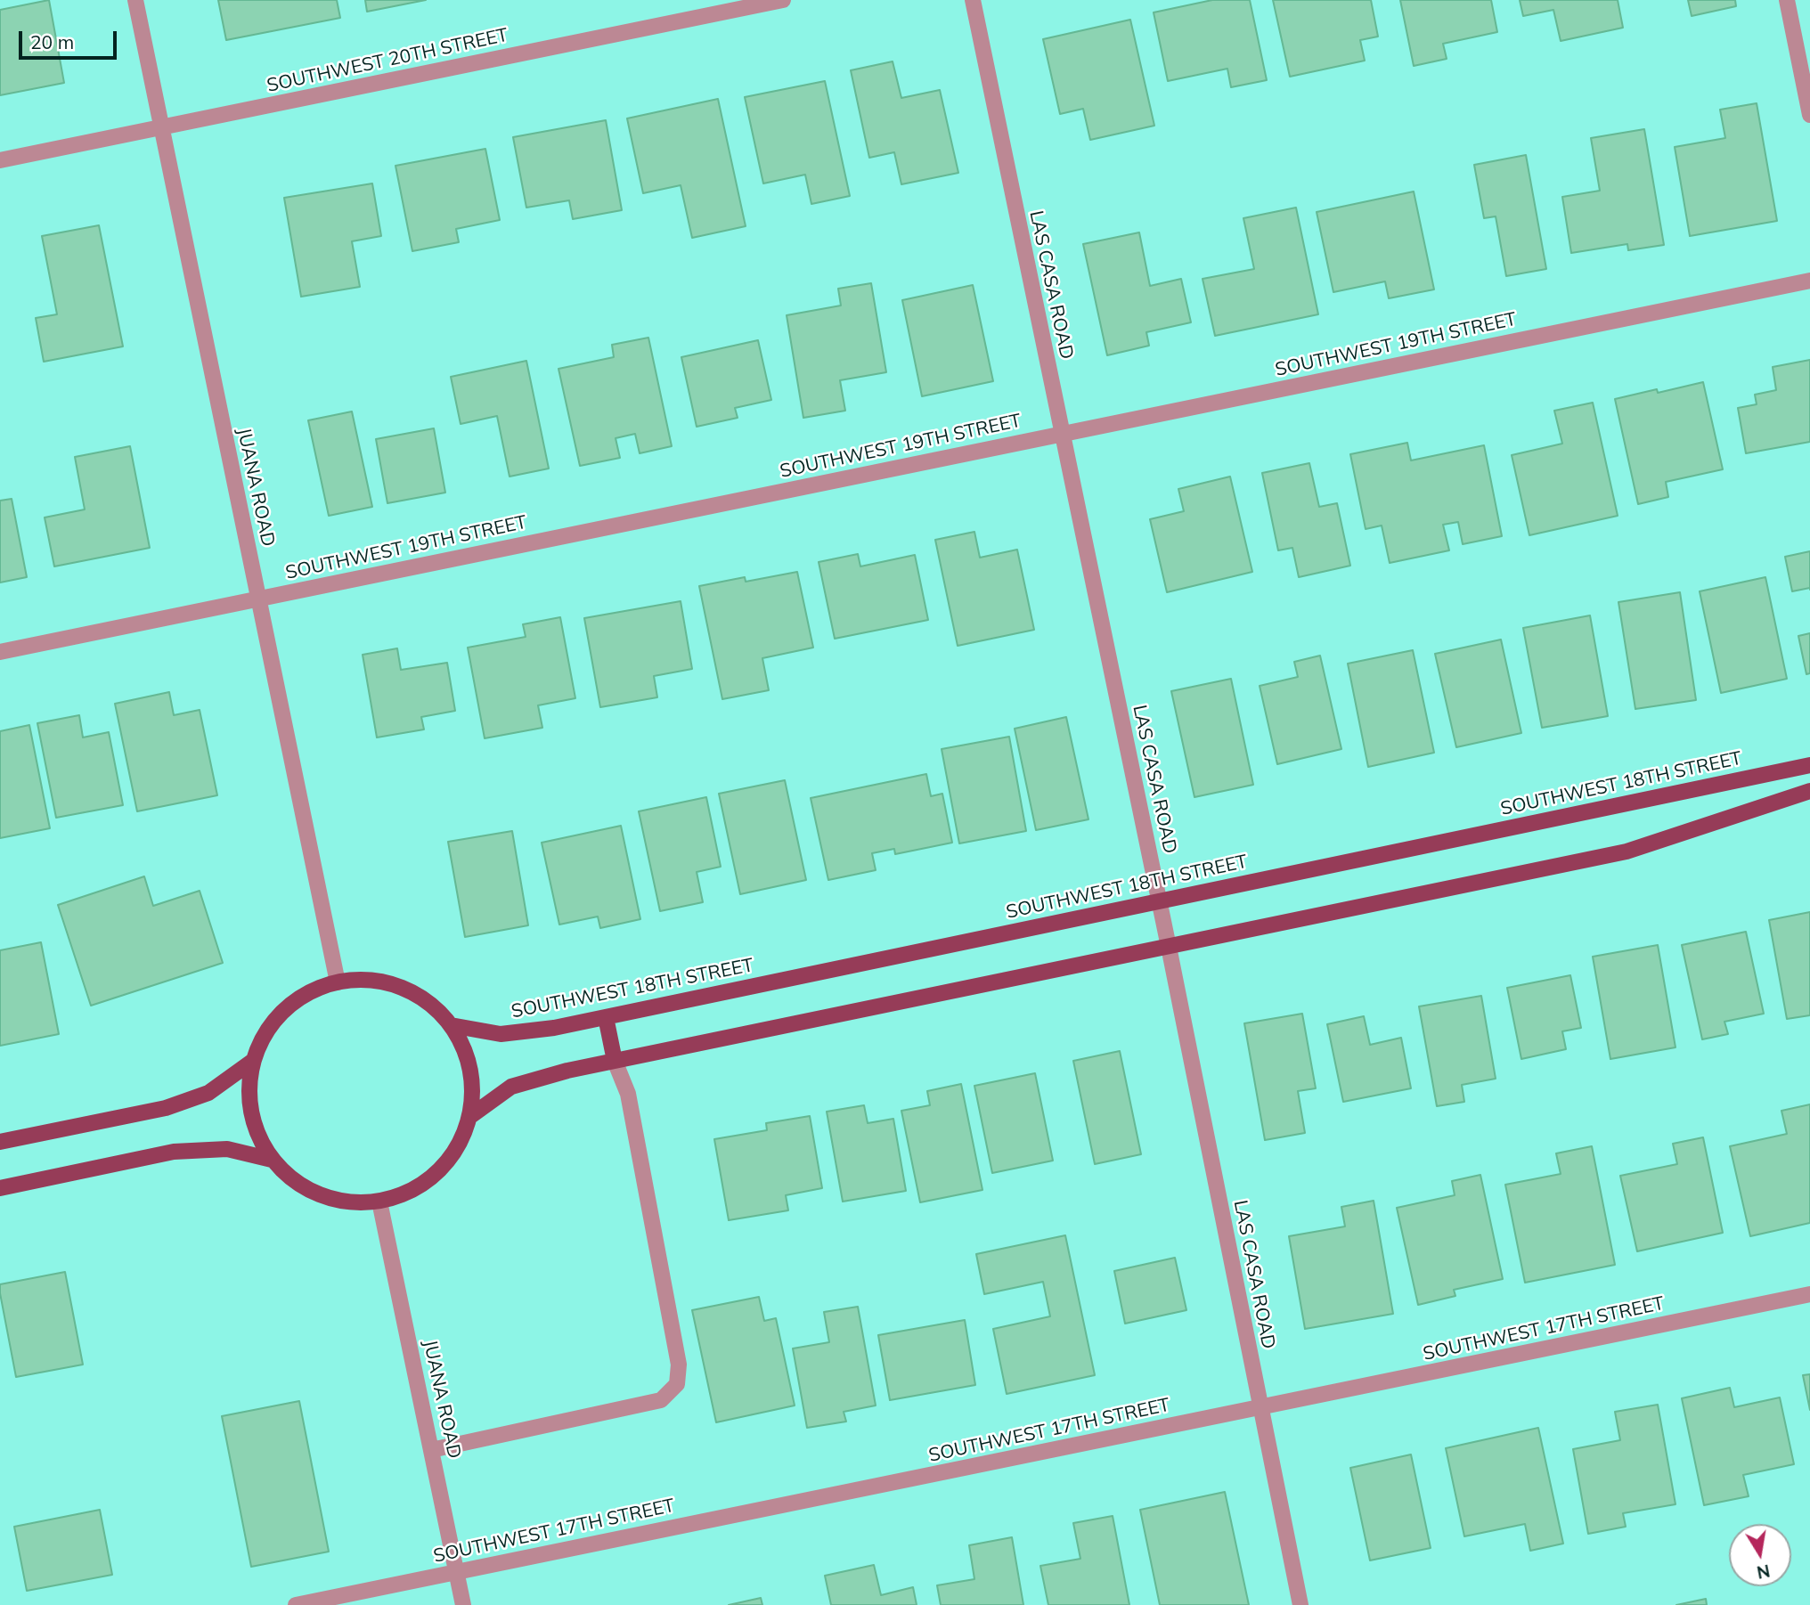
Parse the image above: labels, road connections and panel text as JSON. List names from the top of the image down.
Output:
{
  "streets": {
    "main road": ["SOUTHWEST 18TH STREET"],
    "street": [
      "SOUTHWEST 20TH STREET",
      "LAS CASA ROAD",
      "SOUTHWEST 19TH STREET",
      "JUANA ROAD",
      "SOUTHWEST 17TH STREET"
    ]
  },
  "crossings": [
    ["SOUTHWEST 20TH STREET", "JUANA ROAD"],
    ["LAS CASA ROAD", "SOUTHWEST 19TH STREET"],
    ["LAS CASA ROAD", "SOUTHWEST 18TH STREET"],
    ["LAS CASA ROAD", "SOUTHWEST 17TH STREET"],
    ["SOUTHWEST 19TH STREET", "JUANA ROAD"],
    ["JUANA ROAD", "SOUTHWEST 17TH STREET"]
  ],
  "scale_bar": "20 m",
  "north": "bottom"
}
